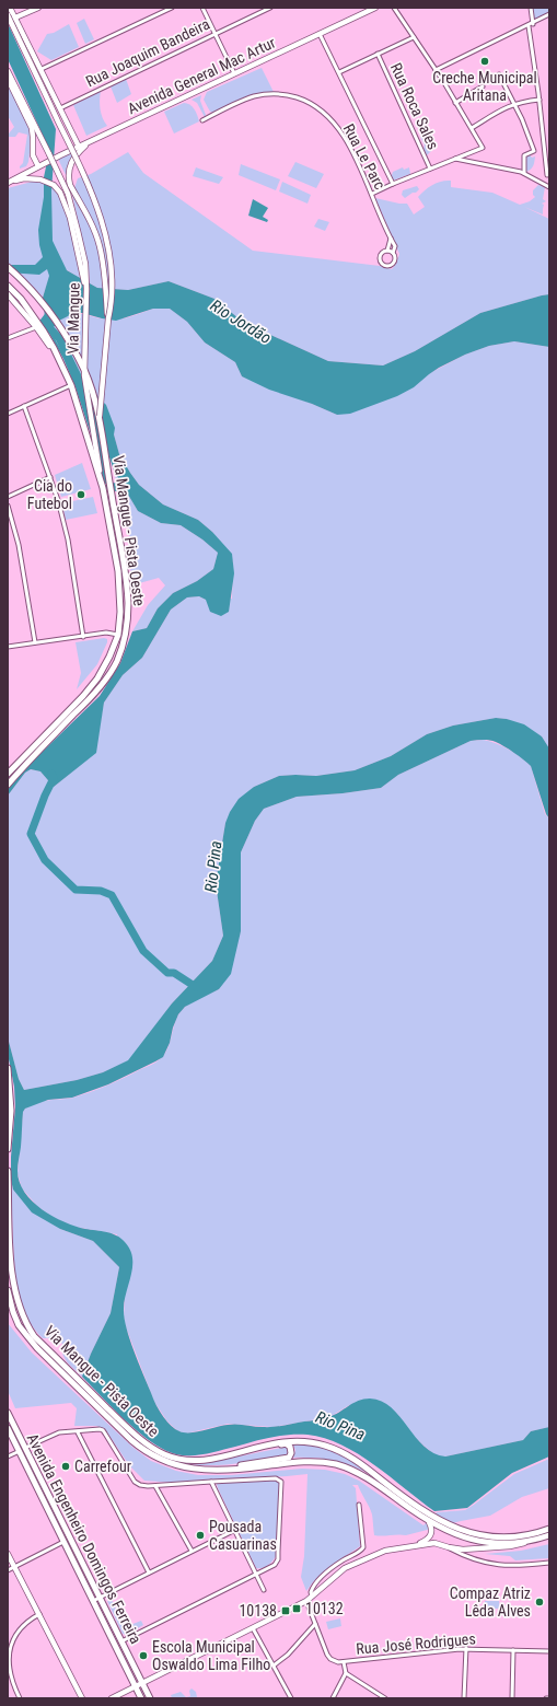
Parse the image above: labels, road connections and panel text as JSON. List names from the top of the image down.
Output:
{
  "streets": {
    "main road": [
      "Avenida General Mac Artur",
      "Via Mangue",
      "Via Mangue - Pista Oeste",
      "Avenida Engenheiro Domingos Ferreira"
    ],
    "street": [
      "Rua Joaquim Bandeira",
      "Rua Roca Sales",
      "Rua Le Parc",
      "Rua José Rodrigues"
    ]
  },
  "water": ["Rio Jordão", "Rio Pina"],
  "places": {
    "other": [
      "Creche Municipal Aritana",
      "Cia do Futebol",
      "Carrefour",
      "Pousada Casuarinas",
      "Compaz Atriz Lêda Alves",
      "Escola Municipal Oswaldo Lima Filho"
    ],
    "transit": ["10132", "10138"]
  }
}
